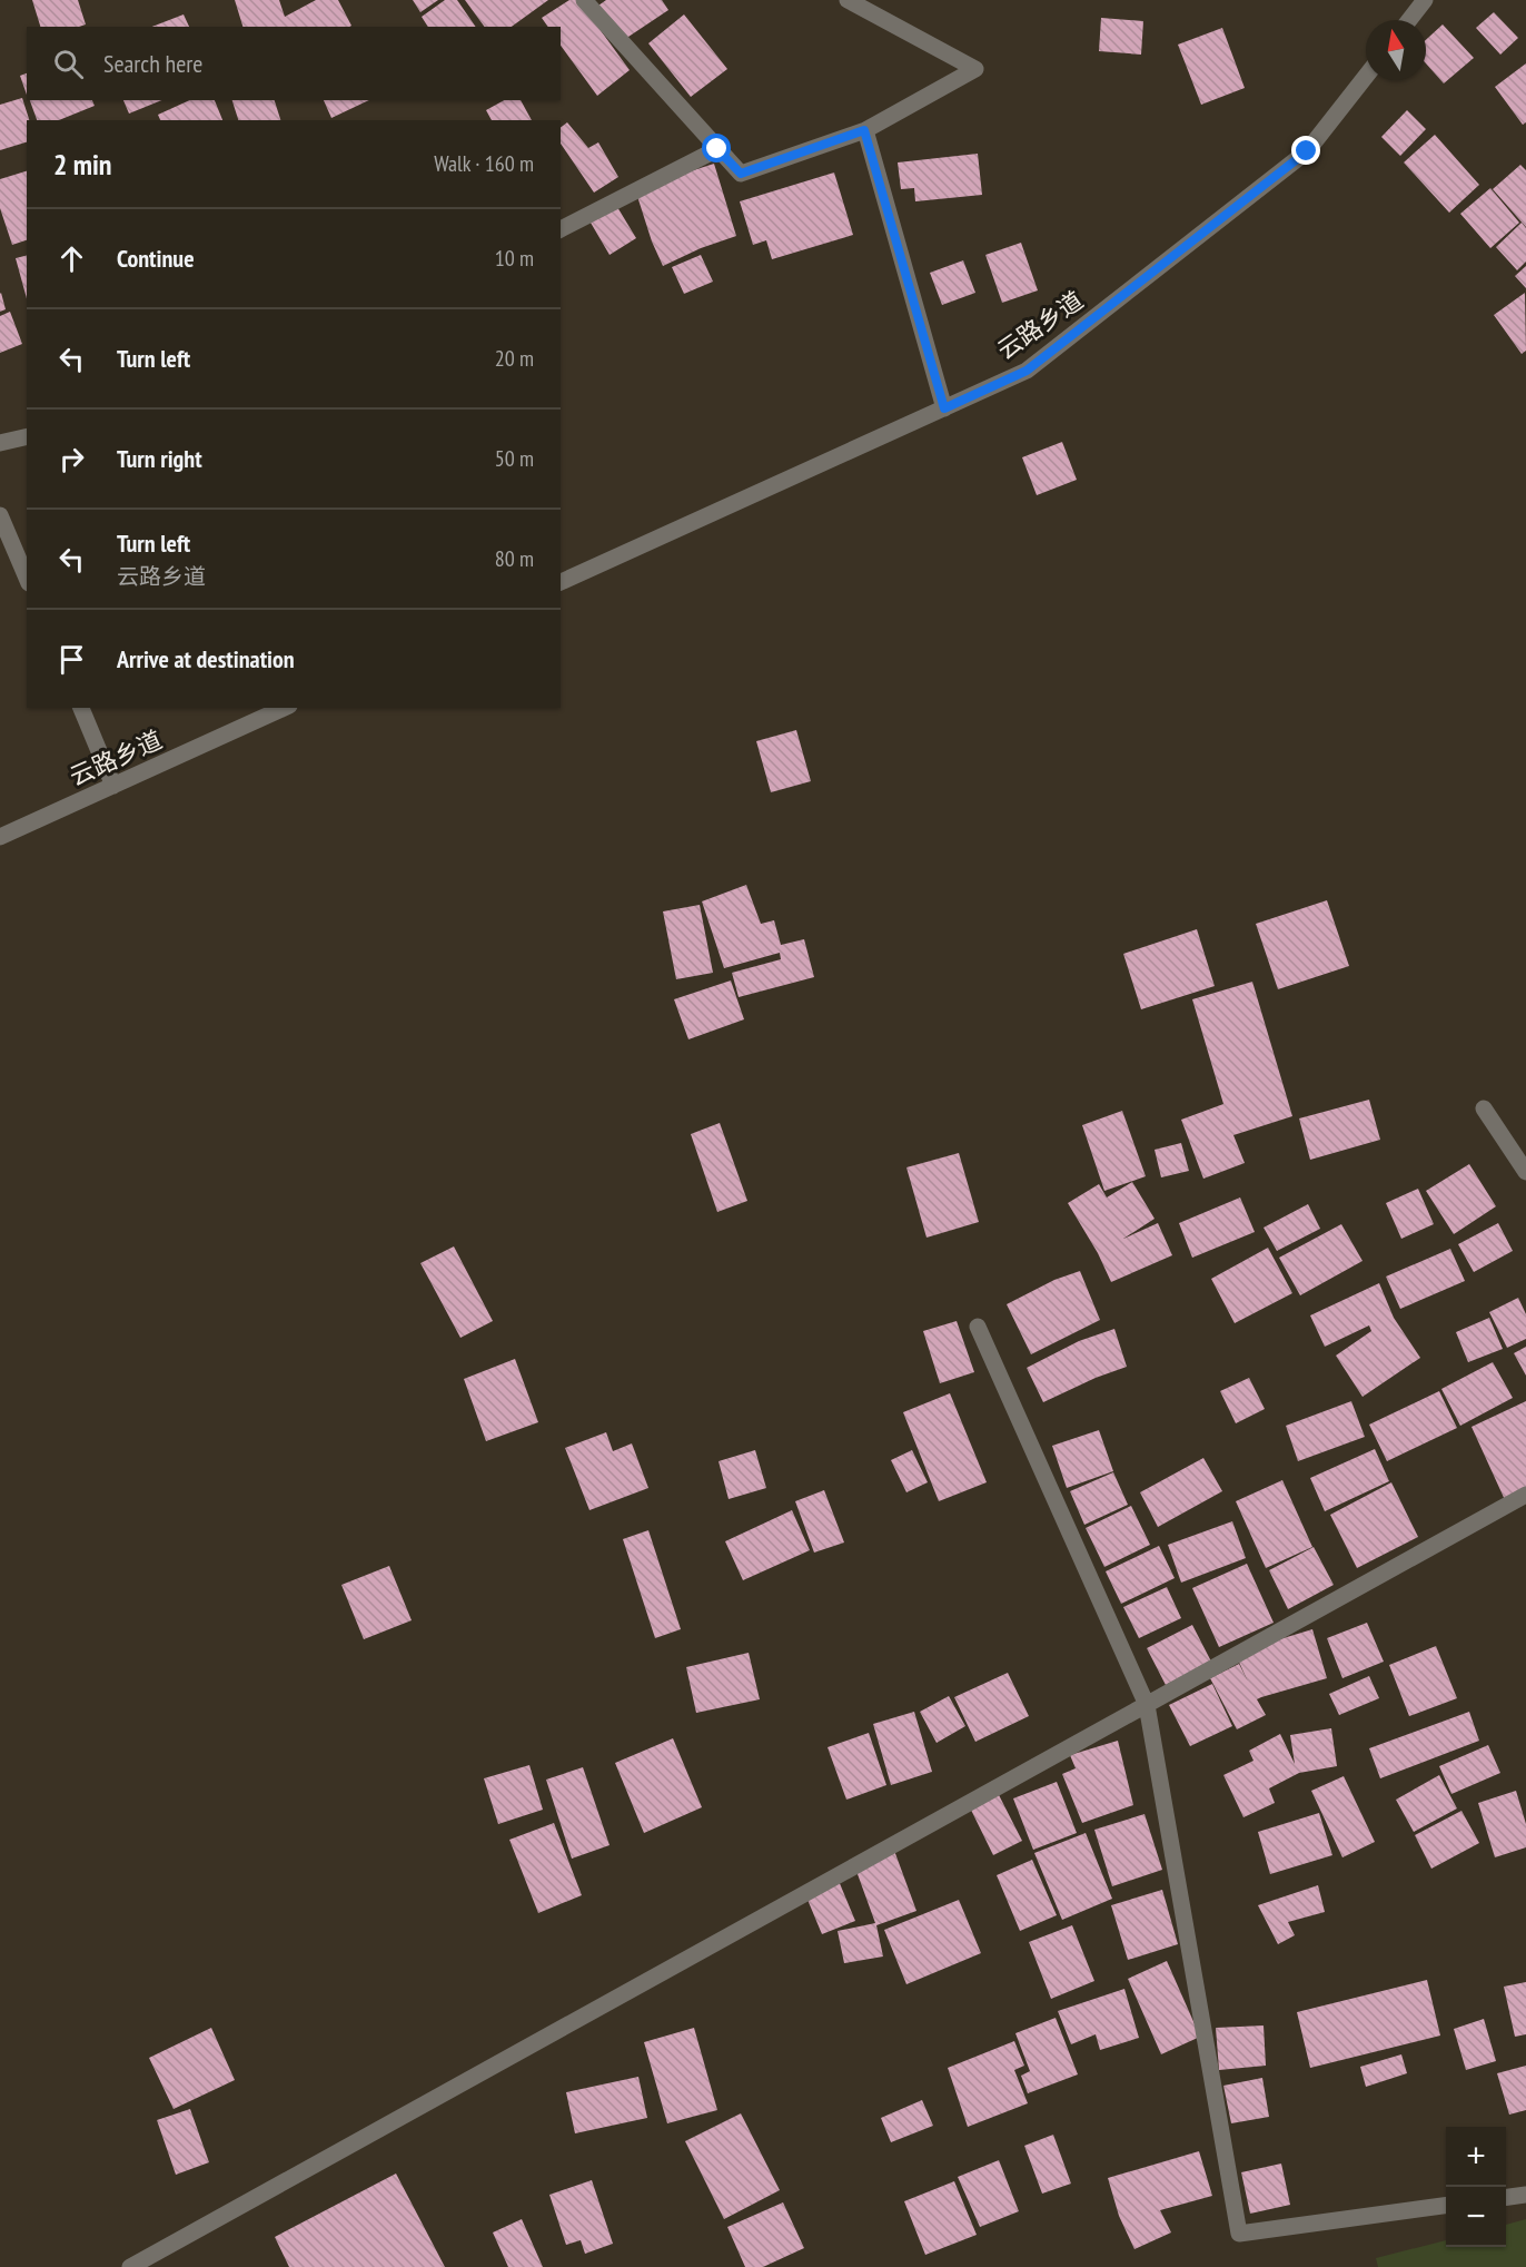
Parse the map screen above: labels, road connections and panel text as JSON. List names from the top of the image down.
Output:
{
  "streets": {
    "street": ["云路乡道"]
  },
  "north": "top",
  "page": {
    "search": "Search here",
    "heading": ["2 min", "Walk · 160 m"],
    "list": [
      ["Continue", "10 m"],
      ["Turn left", "20 m"],
      ["Turn right", "50 m"],
      ["Turn left", "云路乡道", "80 m"],
      "Arrive at destination"
    ],
    "map_buttons": ["+", "−"]
  }
}
